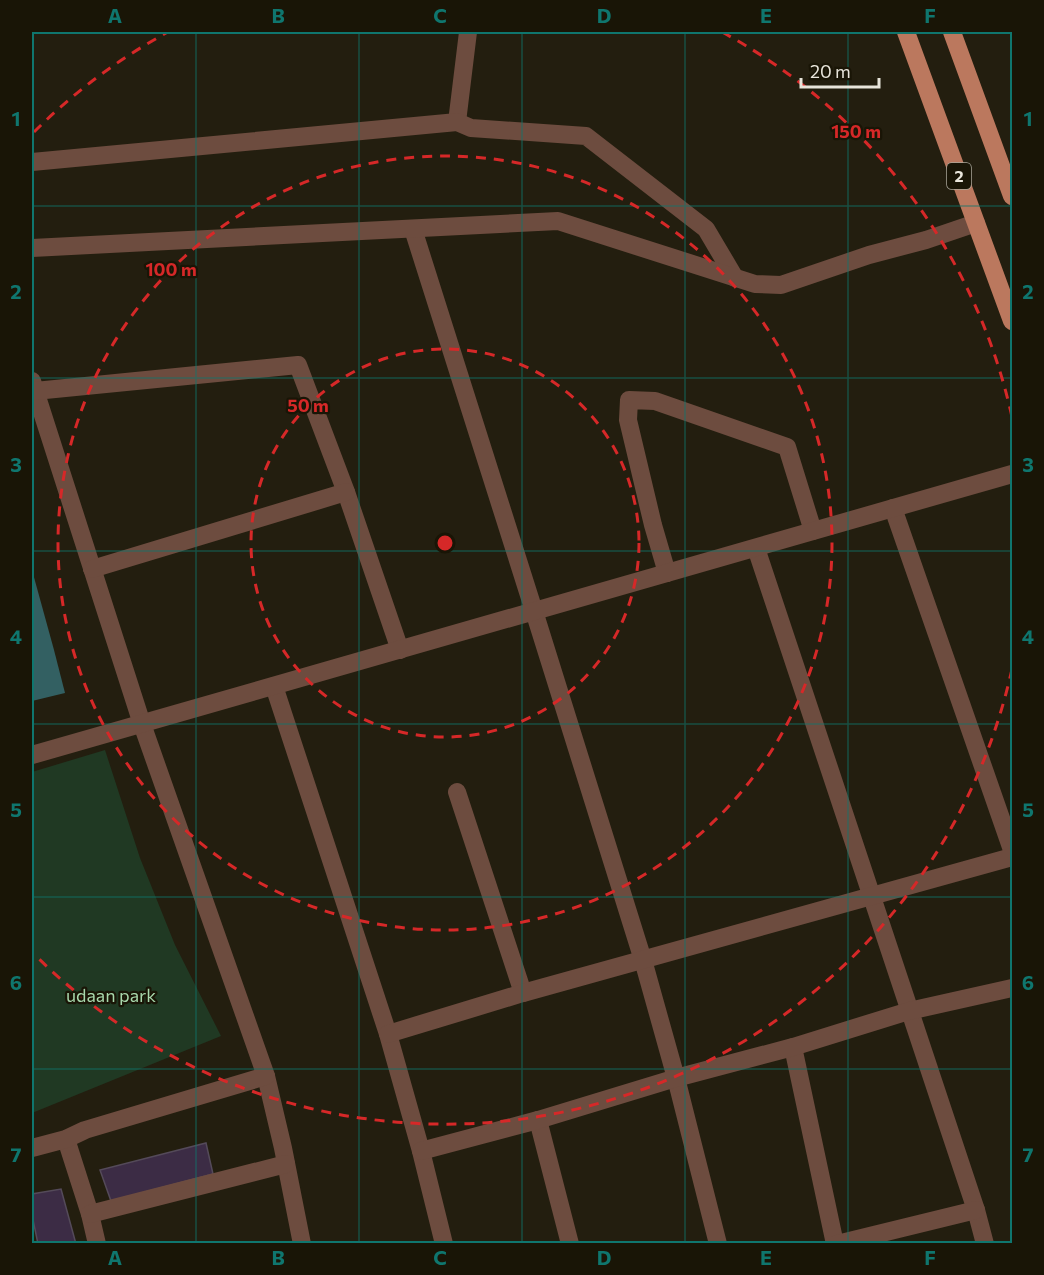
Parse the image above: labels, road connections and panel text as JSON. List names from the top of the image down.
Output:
{
  "streets": {
    "main road": ["2"]
  },
  "parks": ["udaan park"],
  "scale_bar": "20 m",
  "grid": {
    "columns": [
      "A",
      "B",
      "C",
      "D",
      "E",
      "F"
    ],
    "rows": [
      "1",
      "2",
      "3",
      "4",
      "5",
      "6",
      "7"
    ]
  },
  "rings": ["150 m", "100 m", "50 m"]
}
